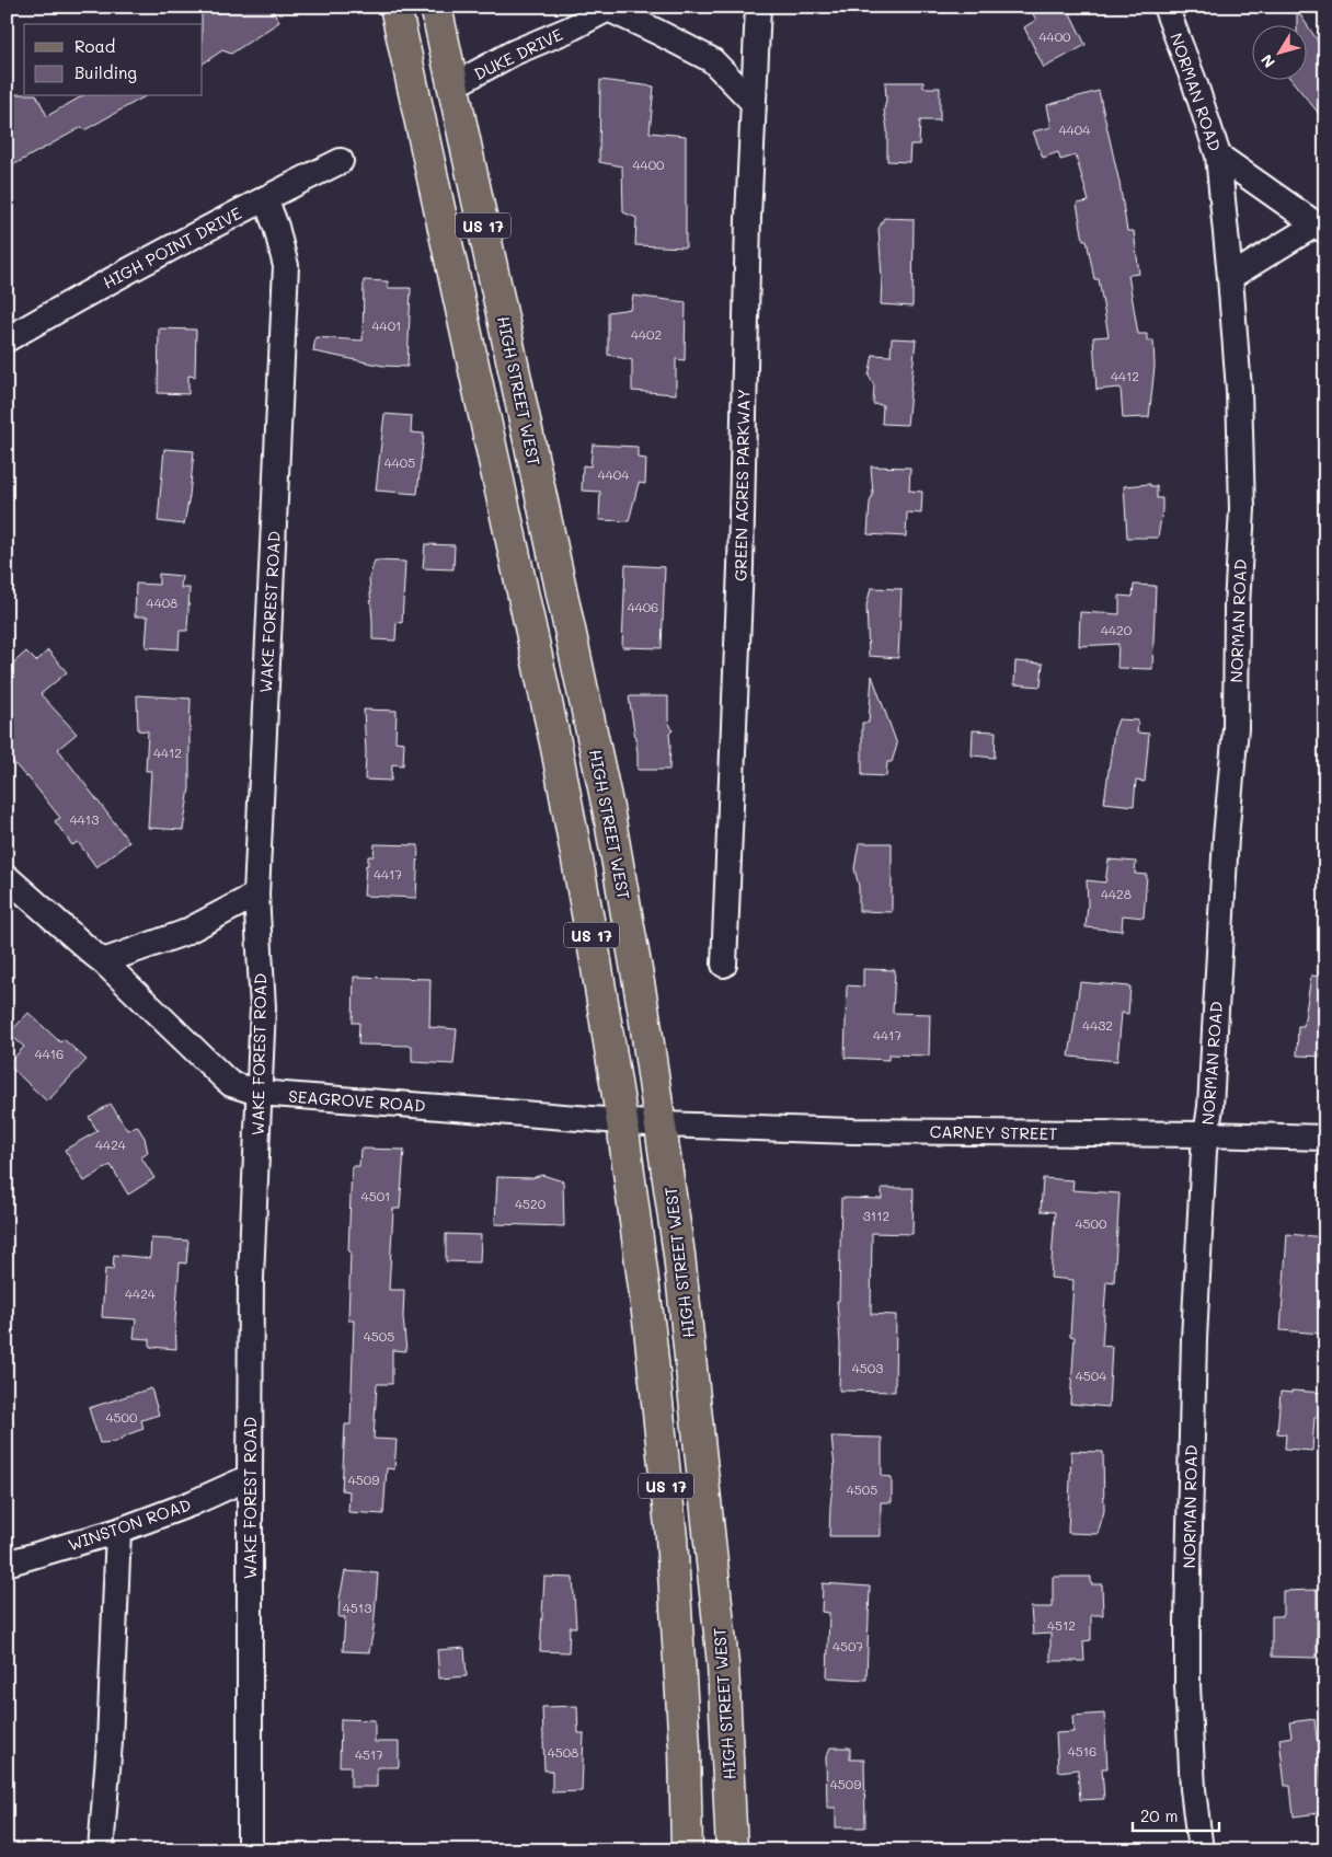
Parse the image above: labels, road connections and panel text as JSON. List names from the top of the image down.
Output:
{
  "streets": {
    "main road": ["US 17", "HIGH STREET WEST"],
    "street": [
      "DUKE DRIVE",
      "NORMAN ROAD",
      "HIGH POINT DRIVE",
      "GREEN ACRES PARKWAY",
      "WAKE FOREST ROAD",
      "SEAGROVE ROAD",
      "CARNEY STREET",
      "WINSTON ROAD"
    ]
  },
  "crossings": [
    ["DUKE DRIVE", "HIGH STREET WEST"],
    ["NORMAN ROAD", "CARNEY STREET"],
    ["US 17", "SEAGROVE ROAD"],
    ["HIGH POINT DRIVE", "WAKE FOREST ROAD"],
    ["HIGH STREET WEST", "SEAGROVE ROAD"],
    ["HIGH STREET WEST", "CARNEY STREET"],
    ["WAKE FOREST ROAD", "SEAGROVE ROAD"],
    ["WAKE FOREST ROAD", "WINSTON ROAD"],
    ["SEAGROVE ROAD", "CARNEY STREET"]
  ],
  "house_numbers": [
    "4400",
    "4404",
    "4400",
    "4401",
    "4402",
    "4412",
    "4405",
    "4404",
    "4408",
    "4406",
    "4420",
    "4412",
    "4413",
    "4417",
    "4428",
    "4432",
    "4417",
    "4416",
    "4424",
    "4501",
    "4520",
    "3112",
    "4500",
    "4424",
    "4505",
    "4503",
    "4504",
    "4500",
    "4509",
    "4505",
    "4513",
    "4512",
    "4507",
    "4516",
    "4508",
    "4517",
    "4509"
  ],
  "legend": ["Road", "Building"],
  "scale_bar": "20 m",
  "north": "bottom left"
}
